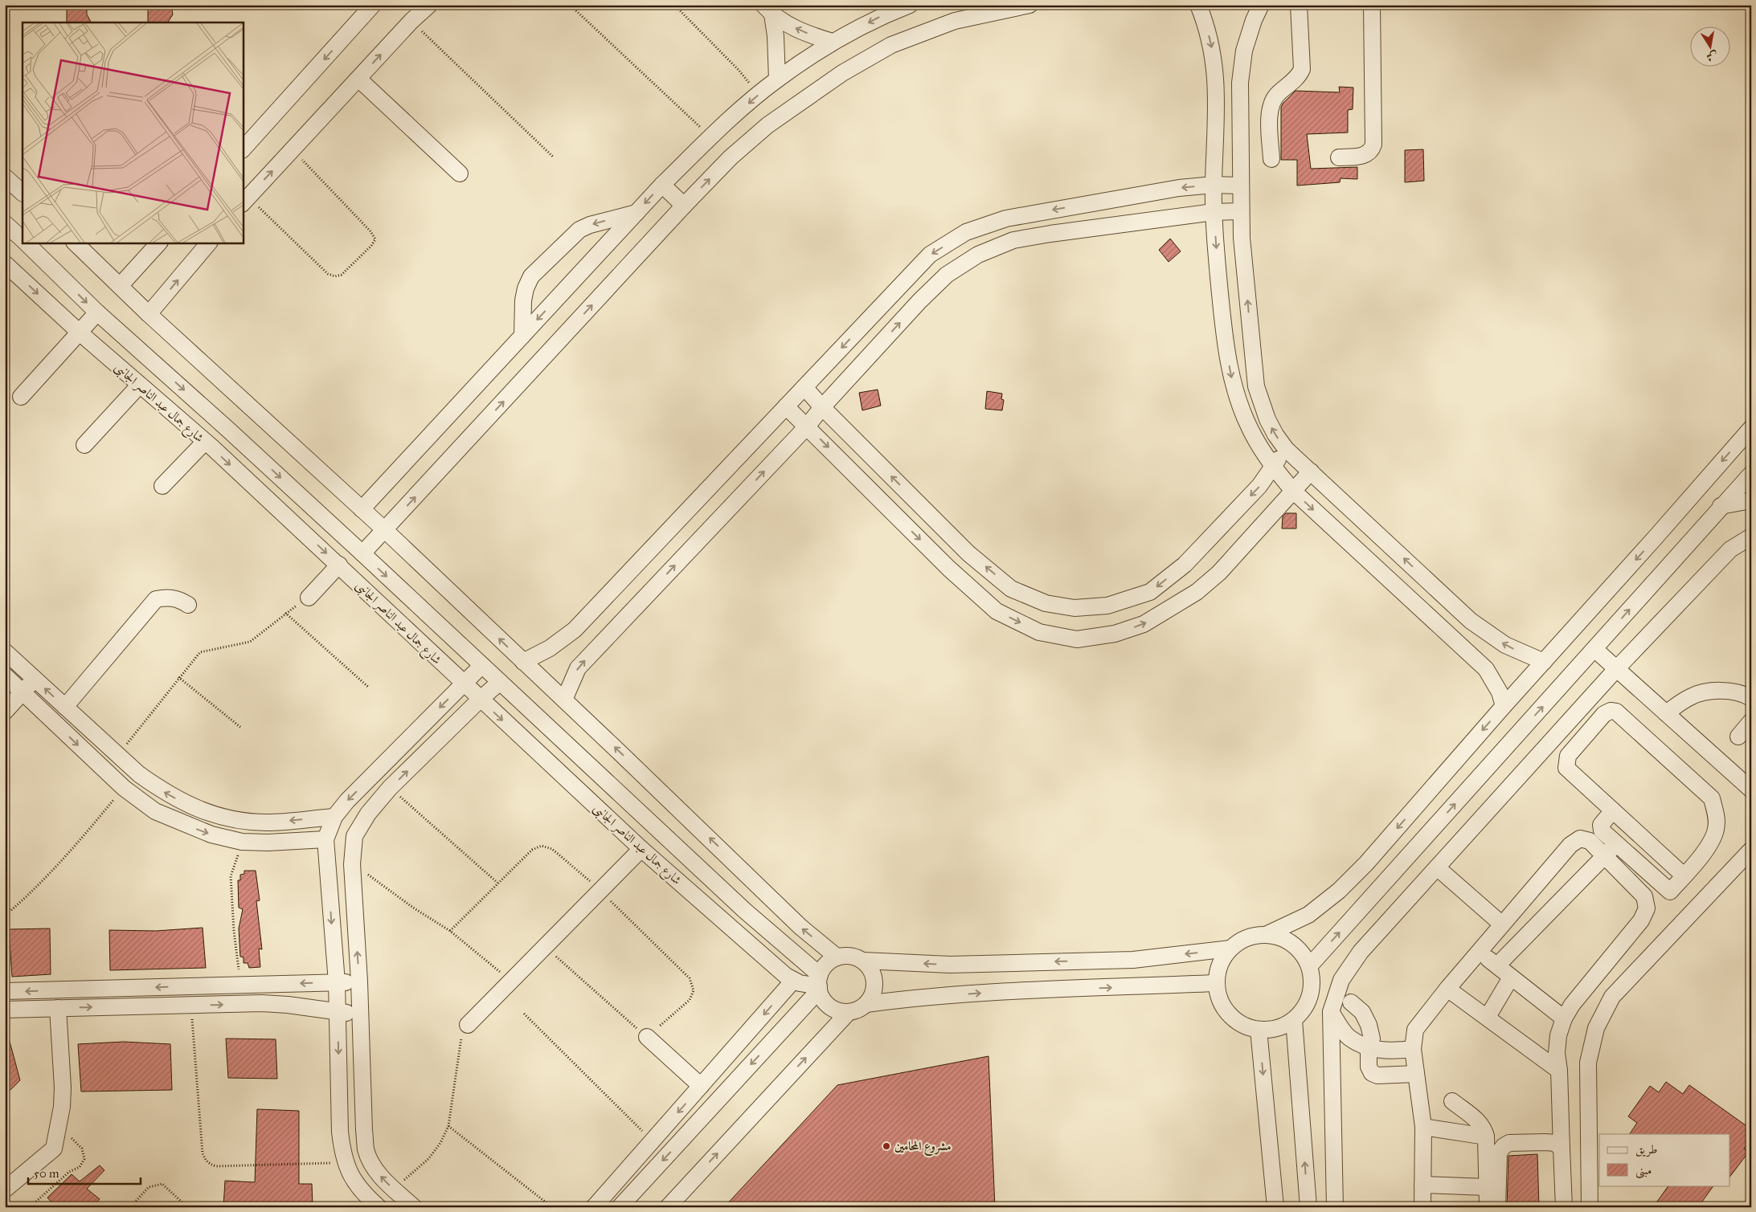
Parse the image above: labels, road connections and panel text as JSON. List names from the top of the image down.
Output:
{
  "streets": {
    "street": ["شارع جمال عبد الناصر الجانبى"]
  },
  "places": ["مشروع المحامين"],
  "legend": ["طريق", "مبنى"],
  "scale_bar": "50 m",
  "north": "bottom"
}
